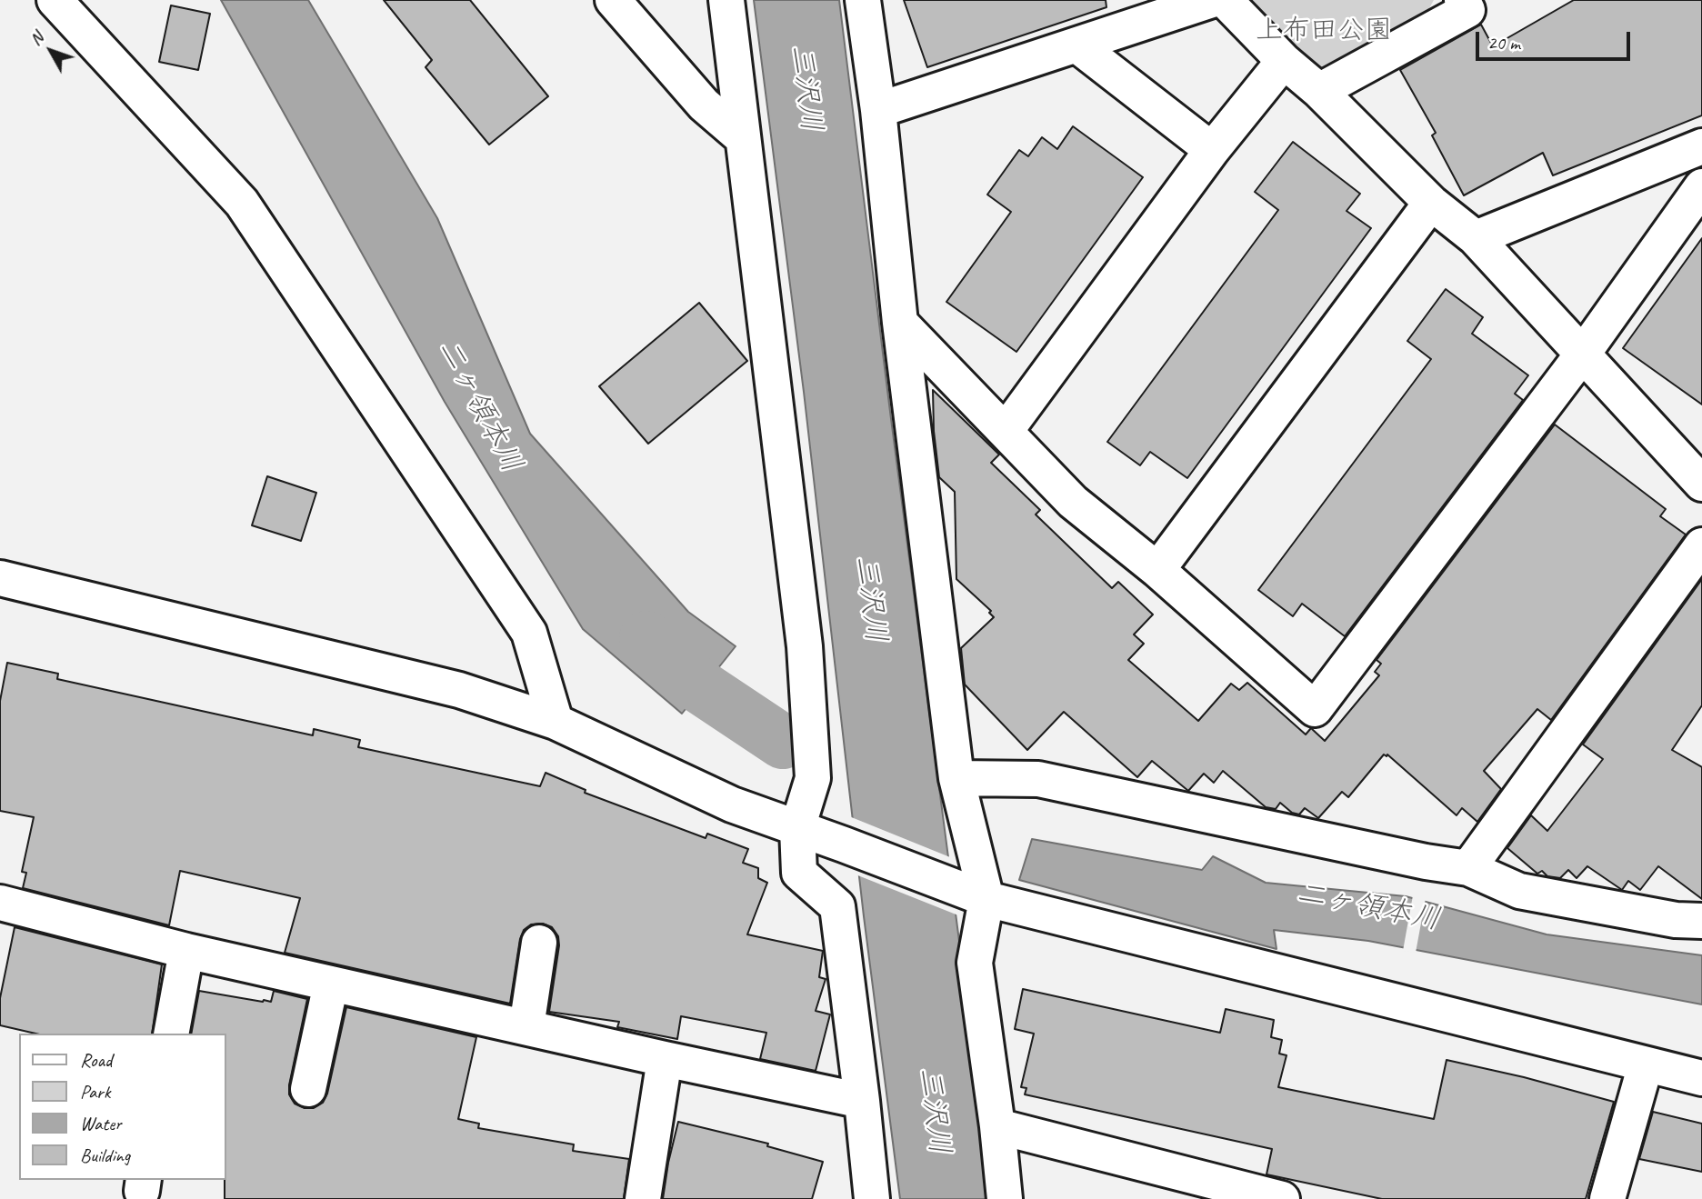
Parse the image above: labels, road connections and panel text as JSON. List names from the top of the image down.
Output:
{
  "water": ["三沢川", "二ヶ領本川"],
  "parks": ["上布田公園"],
  "legend": [
    "Road",
    "Park",
    "Water",
    "Building"
  ],
  "scale_bar": "20 m",
  "north": "top left"
}
